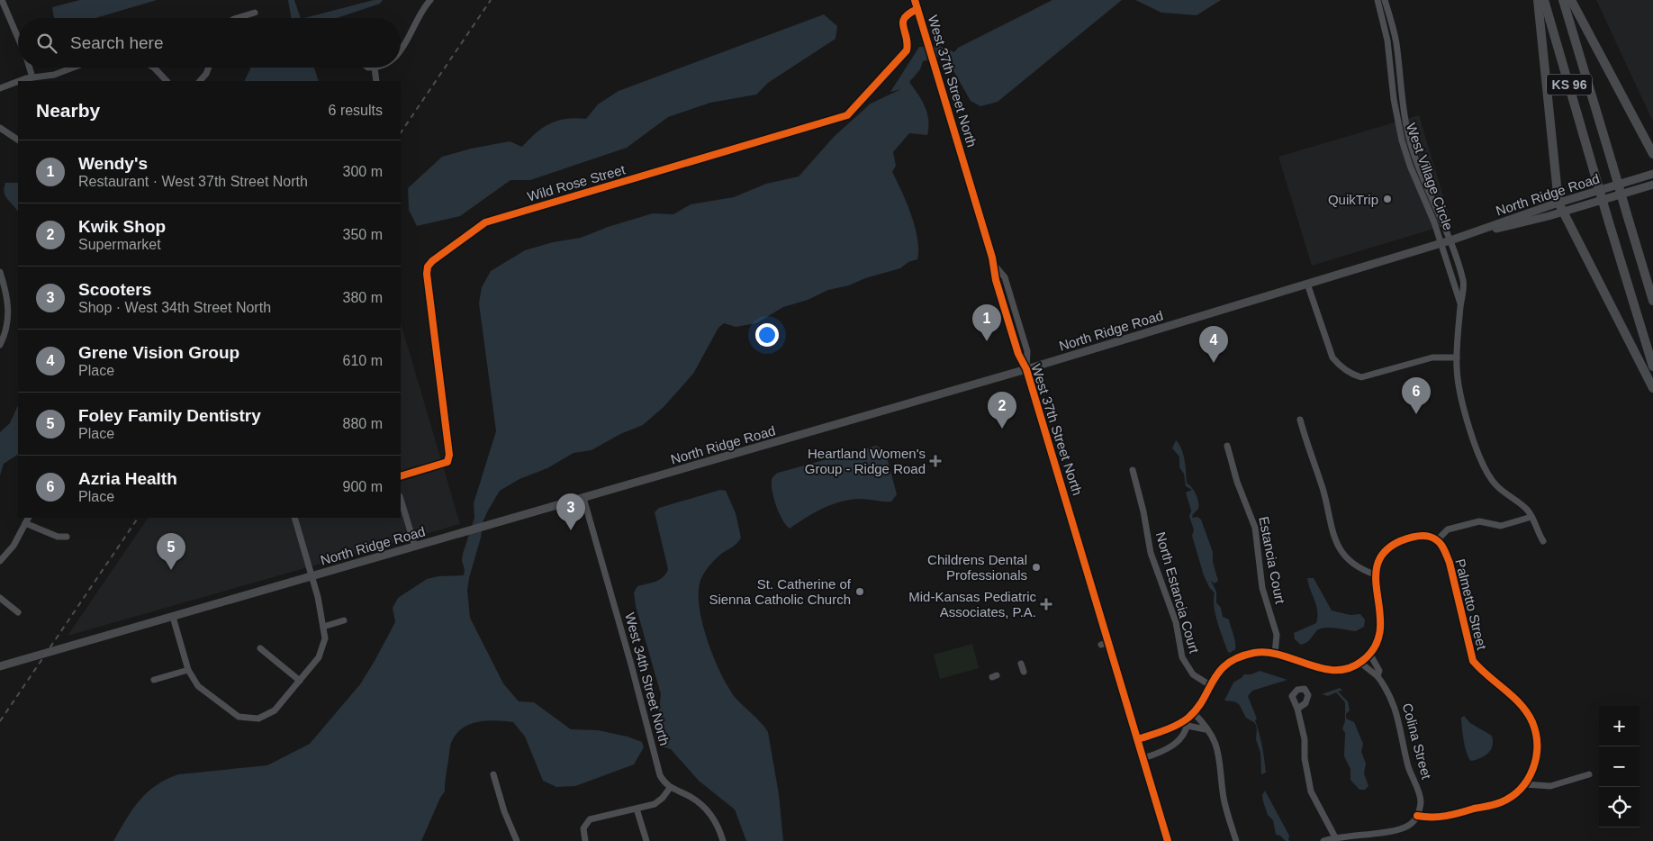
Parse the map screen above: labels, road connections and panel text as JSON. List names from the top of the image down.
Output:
{
  "streets": {
    "highway": ["KS 96"],
    "main road": ["North Ridge Road"],
    "street": [
      "West 37th Street North",
      "West Village Circle",
      "Wild Rose Street",
      "Estancia Court",
      "North Estancia Court",
      "Palmetto Street",
      "West 34th Street North",
      "Colina Street"
    ]
  },
  "crossings": [
    ["West 37th Street North", "Wild Rose Street"],
    ["West 37th Street North", "North Ridge Road"],
    ["West Village Circle", "North Ridge Road"],
    ["North Ridge Road", "West 34th Street North"]
  ],
  "places": {
    "other": ["QuikTrip", "Childrens Dental Professionals", "St. Catherine of Sienna Catholic Church"],
    "health": ["Heartland Women's Group - Ridge Road", "Mid-Kansas Pediatric Associates, P.A."]
  },
  "page": {
    "search": "Search here",
    "heading": ["Nearby", "6 results"],
    "list": [
      {
        "mark": "1",
        "name": "Wendy's",
        "note": "Restaurant · West 37th Street North",
        "value": "300 m"
      },
      {
        "mark": "2",
        "name": "Kwik Shop",
        "note": "Supermarket",
        "value": "350 m"
      },
      {
        "mark": "3",
        "name": "Scooters",
        "note": "Shop · West 34th Street North",
        "value": "380 m"
      },
      {
        "mark": "4",
        "name": "Grene Vision Group",
        "note": "Place",
        "value": "610 m"
      },
      {
        "mark": "5",
        "name": "Foley Family Dentistry",
        "note": "Place",
        "value": "880 m"
      },
      {
        "mark": "6",
        "name": "Azria Health",
        "note": "Place",
        "value": "900 m"
      }
    ],
    "pins": [
      "1",
      "4",
      "6",
      "2",
      "3",
      "5"
    ],
    "map_buttons": ["+", "−"]
  }
}
